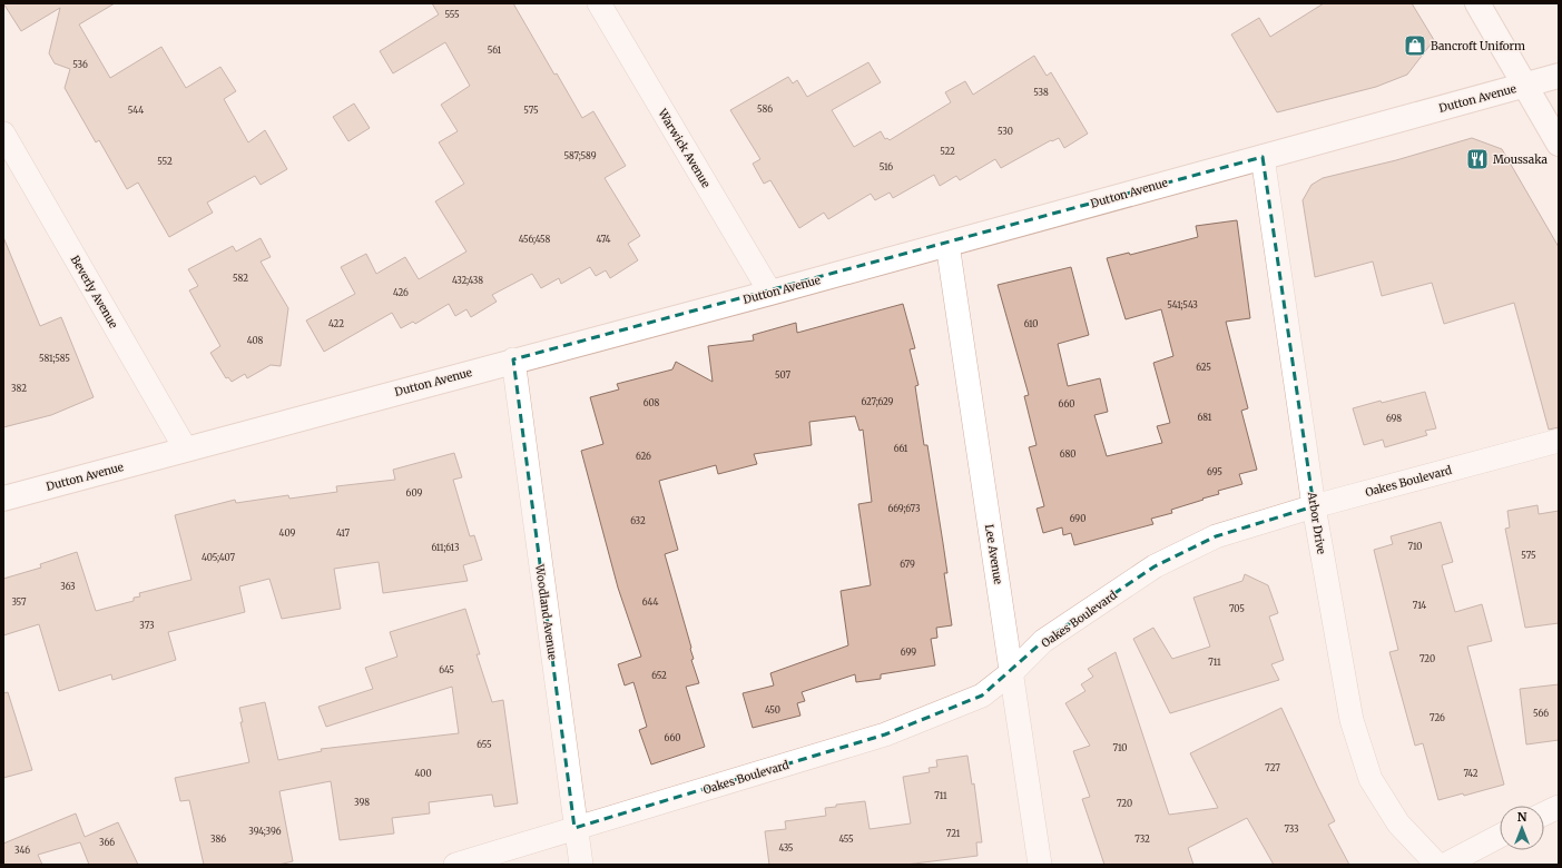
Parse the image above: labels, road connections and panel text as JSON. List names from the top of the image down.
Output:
{
  "streets": {
    "street": [
      "Dutton Avenue",
      "Warwick Avenue",
      "Beverly Avenue",
      "Oakes Boulevard",
      "Arbor Drive",
      "Lee Avenue",
      "Woodland Avenue"
    ]
  },
  "crossings": [
    ["Dutton Avenue", "Warwick Avenue"],
    ["Dutton Avenue", "Beverly Avenue"],
    ["Dutton Avenue", "Arbor Drive"],
    ["Dutton Avenue", "Lee Avenue"],
    ["Dutton Avenue", "Woodland Avenue"],
    ["Oakes Boulevard", "Arbor Drive"],
    ["Oakes Boulevard", "Lee Avenue"],
    ["Oakes Boulevard", "Woodland Avenue"]
  ],
  "places": {
    "shop": ["Bancroft Uniform"],
    "restaurant": ["Moussaka"]
  },
  "house_numbers": [
    "555",
    "561",
    "536",
    "538",
    "586",
    "544",
    "575",
    "530",
    "522",
    "587;589",
    "552",
    "516",
    "456;458",
    "474",
    "582",
    "432;438",
    "426",
    "541;543",
    "422",
    "610",
    "408",
    "581;585",
    "625",
    "507",
    "382",
    "627;629",
    "608",
    "660",
    "681",
    "698",
    "661",
    "680",
    "626",
    "695",
    "609",
    "669;673",
    "690",
    "632",
    "409",
    "417",
    "710",
    "611;613",
    "575",
    "405;407",
    "679",
    "363",
    "357",
    "644",
    "714",
    "705",
    "373",
    "699",
    "720",
    "711",
    "645",
    "652",
    "450",
    "566",
    "726",
    "660",
    "655",
    "710",
    "727",
    "400",
    "742",
    "711",
    "398",
    "720",
    "733",
    "394;396",
    "721",
    "386",
    "455",
    "732",
    "366",
    "435",
    "346"
  ],
  "north": "top"
}
